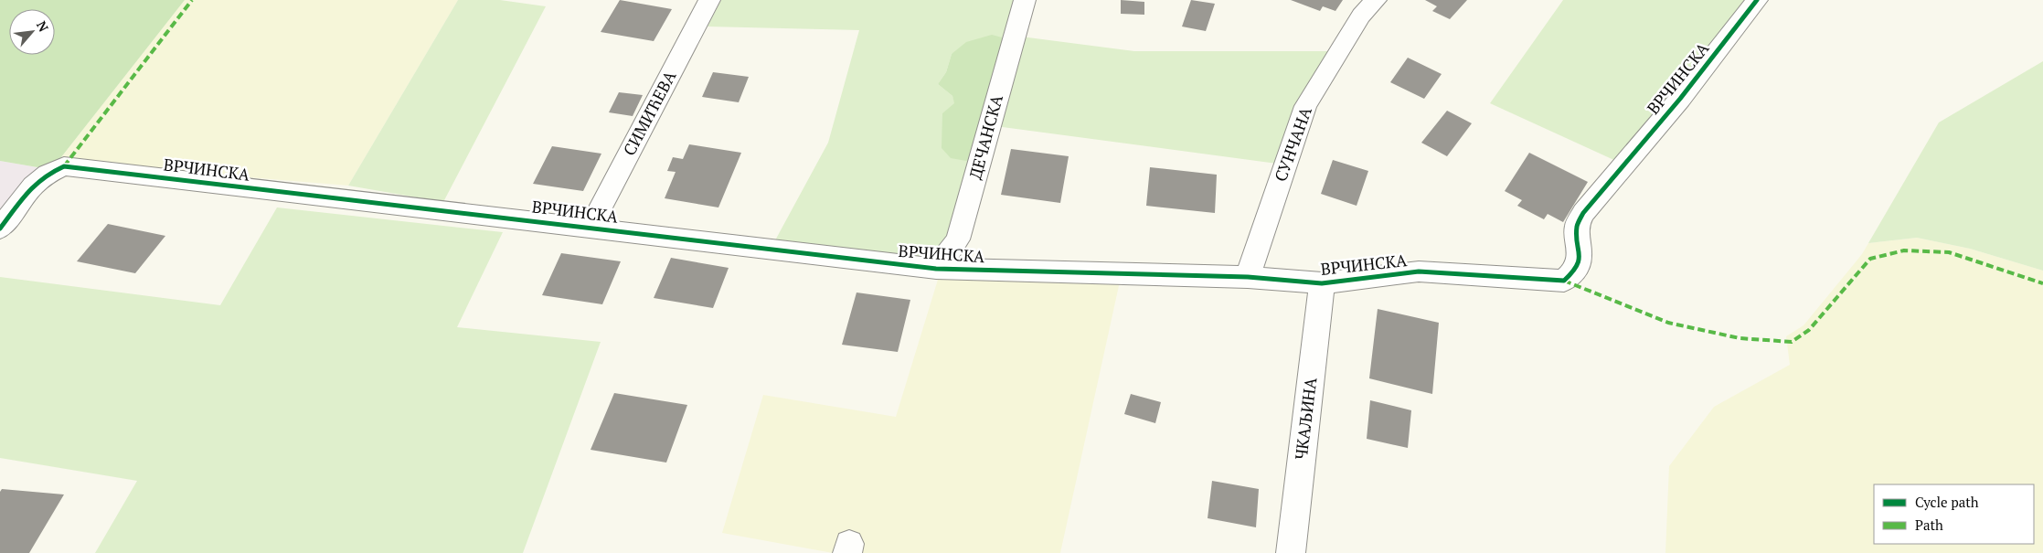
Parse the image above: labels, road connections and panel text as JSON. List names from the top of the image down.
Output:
{
  "streets": {
    "street": [
      "ВРЧИНСКА",
      "СИМИЋЕВА",
      "ДЕЧАНСКА",
      "СУНЧАНА",
      "ЧКАЉИНА"
    ]
  },
  "crossings": [
    ["ВРЧИНСКА", "СИМИЋЕВА"],
    ["ВРЧИНСКА", "ДЕЧАНСКА"],
    ["ВРЧИНСКА", "СУНЧАНА"],
    ["ВРЧИНСКА", "ЧКАЉИНА"]
  ],
  "legend": ["Cycle path", "Path"],
  "north": "top right"
}
